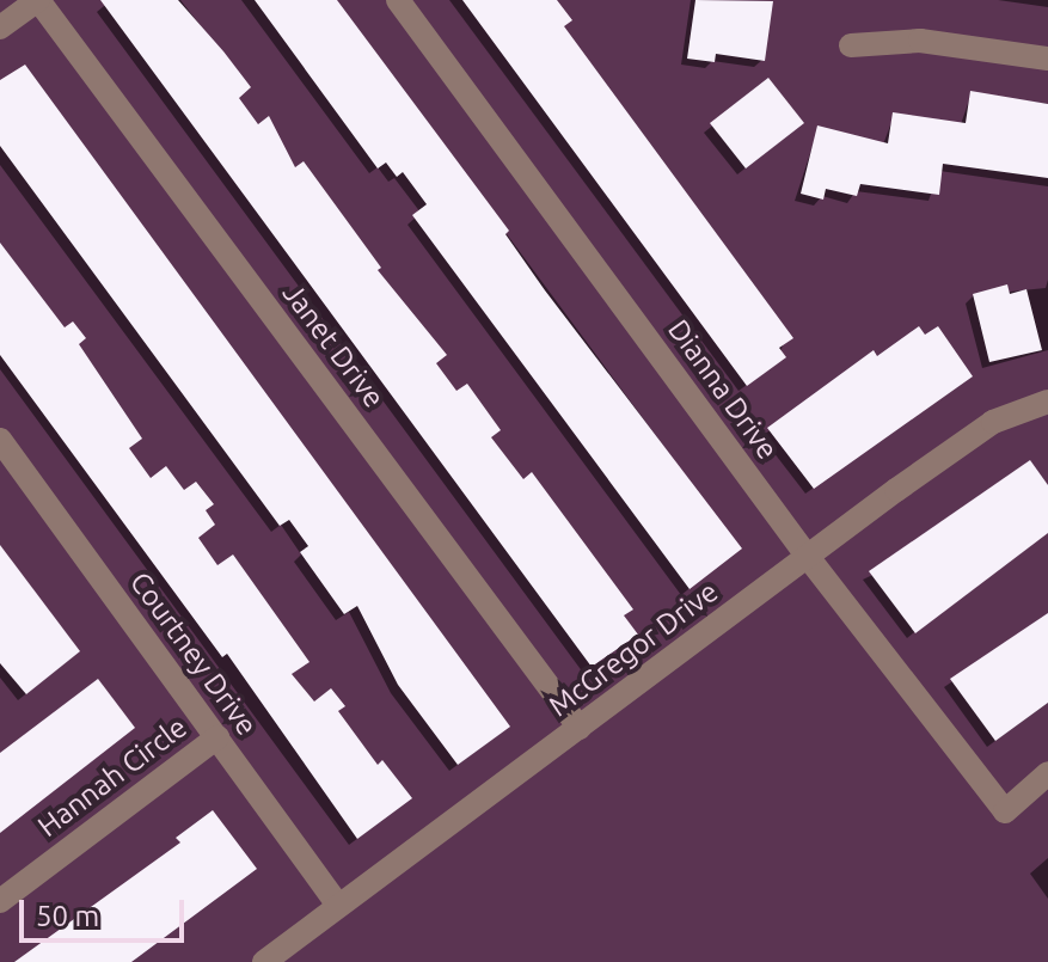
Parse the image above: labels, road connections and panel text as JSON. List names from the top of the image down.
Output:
{
  "streets": {
    "street": [
      "Janet Drive",
      "Dianna Drive",
      "McGregor Drive",
      "Courtney Drive",
      "Hannah Circle"
    ]
  },
  "crossings": [
    ["Janet Drive", "McGregor Drive"],
    ["Dianna Drive", "McGregor Drive"],
    ["McGregor Drive", "Courtney Drive"],
    ["Courtney Drive", "Hannah Circle"]
  ],
  "scale_bar": "50 m"
}
